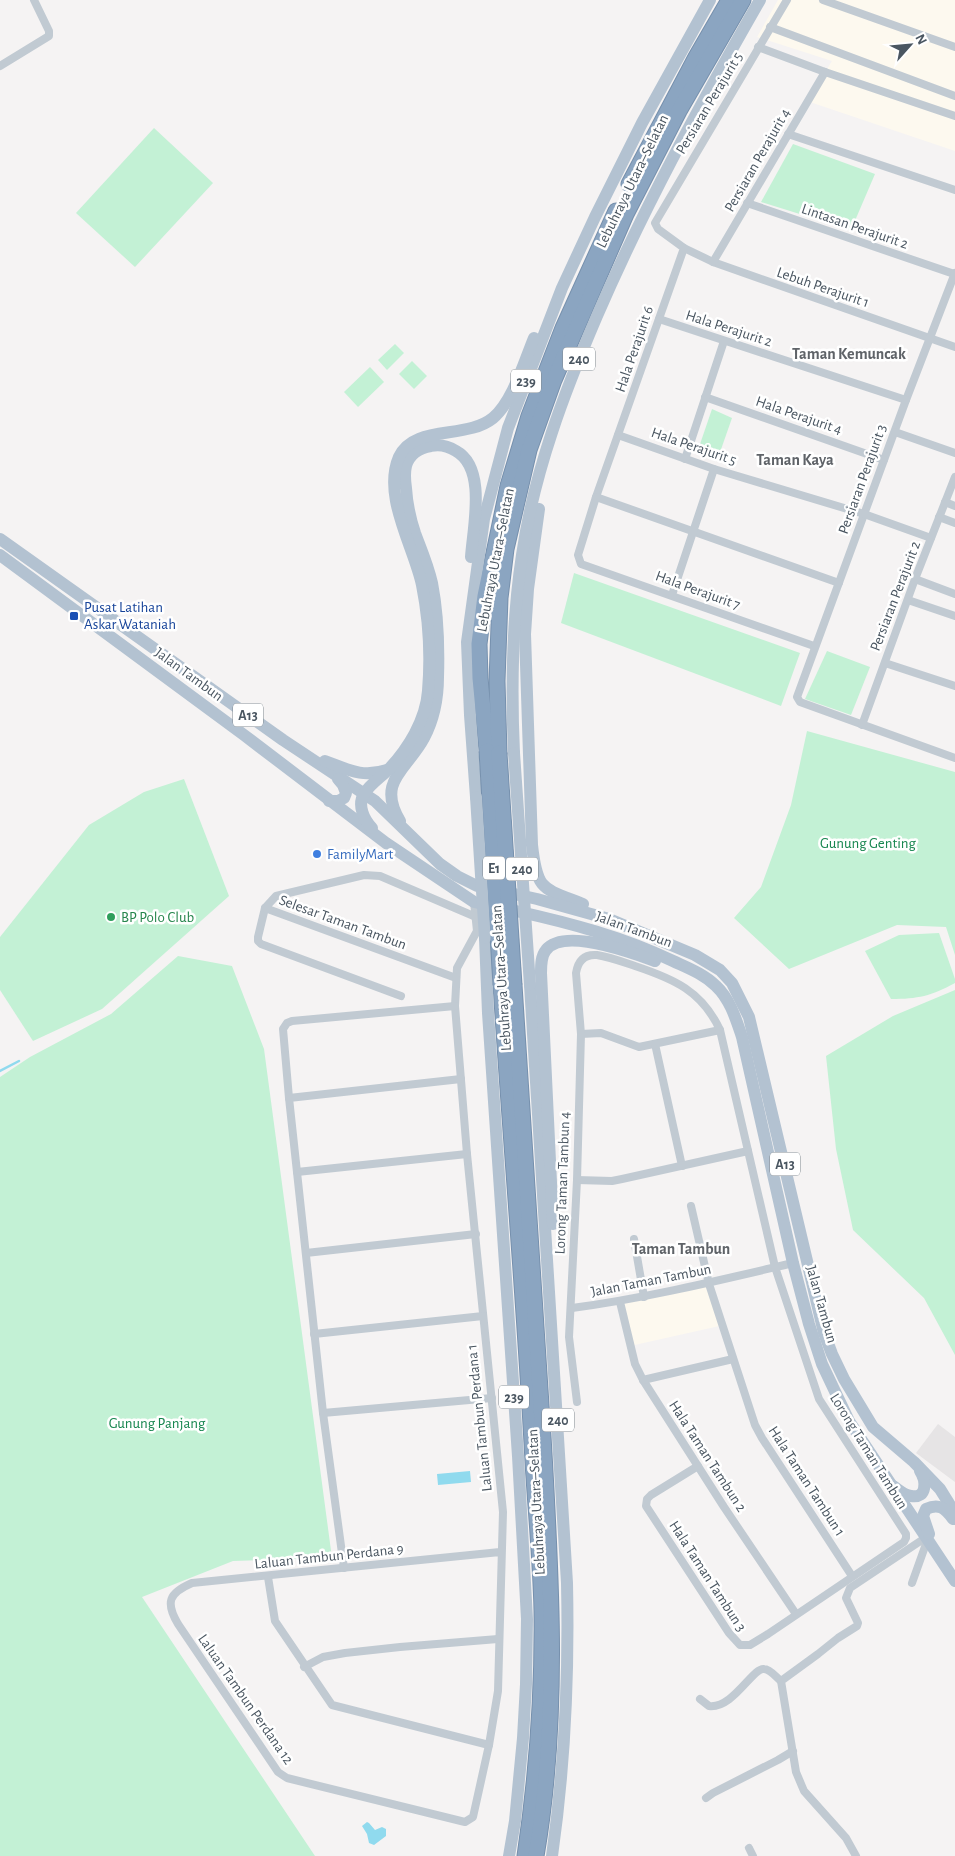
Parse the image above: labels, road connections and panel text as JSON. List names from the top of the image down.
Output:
{
  "streets": {
    "highway": ["Lebuhraya Utara–Selatan", "E1"],
    "main road": [
      "240",
      "239",
      "Jalan Tambun",
      "A13"
    ],
    "street": [
      "Persiaran Perajurit 5",
      "Persiaran Perajurit 4",
      "Lintasan Perajurit 2",
      "Lebuh Perajurit 1",
      "Hala Perajurit 2",
      "Hala Perajurit 6",
      "Hala Perajurit 4",
      "Hala Perajurit 5",
      "Persiaran Perajurit 3",
      "Hala Perajurit 7",
      "Persiaran Perajurit 2",
      "Selesar Taman Tambun",
      "Lorong Taman Tambun 4",
      "Jalan Taman Tambun",
      "Laluan Tambun Perdana 1",
      "Lorong Taman Tambun",
      "Hala Taman Tambun 2",
      "Hala Taman Tambun 1",
      "Laluan Tambun Perdana 9",
      "Hala Taman Tambun 3",
      "Laluan Tambun Perdana 12"
    ]
  },
  "crossings": [
    ["Persiaran Perajurit 5", "Lebuh Perajurit 1"],
    ["Persiaran Perajurit 5", "Hala Perajurit 6"],
    ["Persiaran Perajurit 4", "Lintasan Perajurit 2"],
    ["Persiaran Perajurit 4", "Lebuh Perajurit 1"],
    ["Lebuhraya Utara–Selatan", "240"],
    ["Lintasan Perajurit 2", "Persiaran Perajurit 3"],
    ["Lebuh Perajurit 1", "Hala Perajurit 6"],
    ["Lebuh Perajurit 1", "Persiaran Perajurit 3"],
    ["Hala Perajurit 2", "Hala Perajurit 6"],
    ["Hala Perajurit 2", "Persiaran Perajurit 3"],
    ["Hala Perajurit 6", "Hala Perajurit 5"],
    ["Hala Perajurit 6", "Hala Perajurit 7"],
    ["Hala Perajurit 4", "Persiaran Perajurit 3"],
    ["Hala Perajurit 5", "Persiaran Perajurit 3"],
    ["Hala Perajurit 5", "Persiaran Perajurit 2"],
    ["Persiaran Perajurit 3", "Hala Perajurit 7"],
    ["Persiaran Perajurit 3", "Persiaran Perajurit 2"],
    ["Jalan Tambun", "Jalan Taman Tambun"],
    ["Jalan Tambun", "Laluan Tambun Perdana 1"],
    ["Selesar Taman Tambun", "Laluan Tambun Perdana 1"],
    ["Lorong Taman Tambun 4", "Jalan Taman Tambun"],
    ["Lorong Taman Tambun 4", "Lorong Taman Tambun"],
    ["Jalan Taman Tambun", "Lorong Taman Tambun"],
    ["Jalan Taman Tambun", "Hala Taman Tambun 2"],
    ["Jalan Taman Tambun", "Hala Taman Tambun 1"],
    ["Laluan Tambun Perdana 1", "Laluan Tambun Perdana 9"],
    ["Laluan Tambun Perdana 1", "Laluan Tambun Perdana 12"],
    ["Lorong Taman Tambun", "Hala Taman Tambun 3"],
    ["Hala Taman Tambun 2", "Hala Taman Tambun 3"],
    ["Hala Taman Tambun 1", "Hala Taman Tambun 3"],
    ["Laluan Tambun Perdana 9", "Laluan Tambun Perdana 12"]
  ],
  "districts": ["Taman Kemuncak", "Taman Kaya", "Taman Tambun"],
  "parks": ["Gunung Genting", "Gunung Panjang"],
  "places": {
    "transit": ["Pusat Latihan Askar Wataniah"],
    "other": ["FamilyMart", "BP Polo Club"]
  },
  "north": "top right"
}
